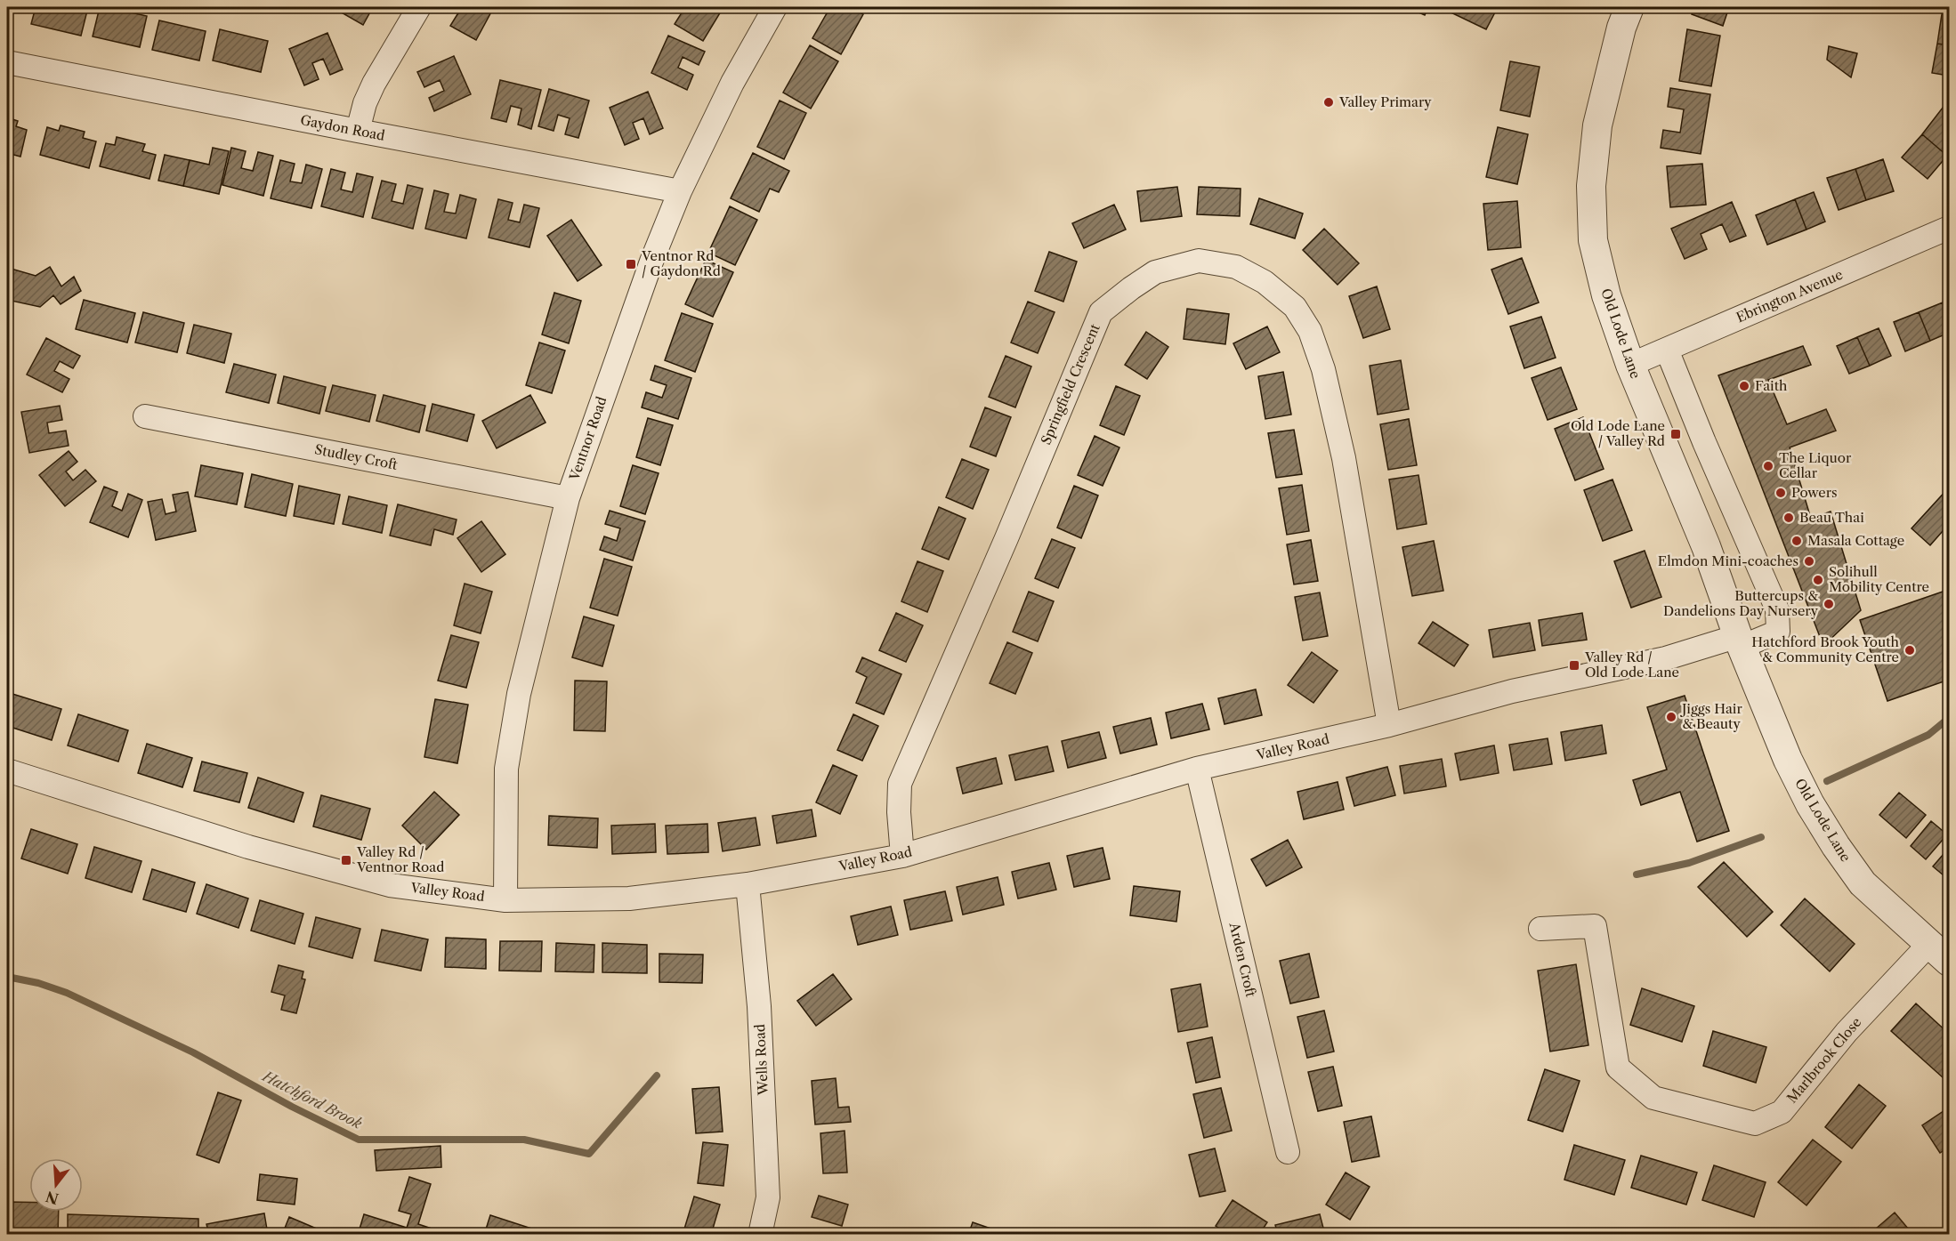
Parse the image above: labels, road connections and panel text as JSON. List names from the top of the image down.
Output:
{
  "streets": {
    "street": [
      "Gaydon Road",
      "Ebrington Avenue",
      "Old Lode Lane",
      "Springfield Crescent",
      "Ventnor Road",
      "Studley Croft",
      "Valley Road",
      "Arden Croft",
      "Wells Road",
      "Marlbrook Close"
    ]
  },
  "crossings": [
    ["Gaydon Road", "Ventnor Road"],
    ["Ebrington Avenue", "Old Lode Lane"],
    ["Old Lode Lane", "Valley Road"],
    ["Old Lode Lane", "Marlbrook Close"],
    ["Springfield Crescent", "Valley Road"],
    ["Ventnor Road", "Studley Croft"],
    ["Ventnor Road", "Valley Road"],
    ["Valley Road", "Arden Croft"],
    ["Valley Road", "Wells Road"]
  ],
  "water": ["Hatchford Brook"],
  "places": {
    "other": [
      "Valley Primary",
      "Faith",
      "The Liquor Cellar",
      "Powers",
      "Beau Thai",
      "Masala Cottage",
      "Elmdon Mini-coaches",
      "Solihull Mobility Centre",
      "Buttercups & Dandelions Day Nursery",
      "Hatchford Brook Youth & Community Centre",
      "Jiggs Hair & Beauty"
    ],
    "transit": [
      "Ventnor Rd / Gaydon Rd",
      "Old Lode Lane / Valley Rd",
      "Valley Rd / Old Lode Lane",
      "Valley Rd / Ventnor Road"
    ]
  },
  "north": "bottom"
}
